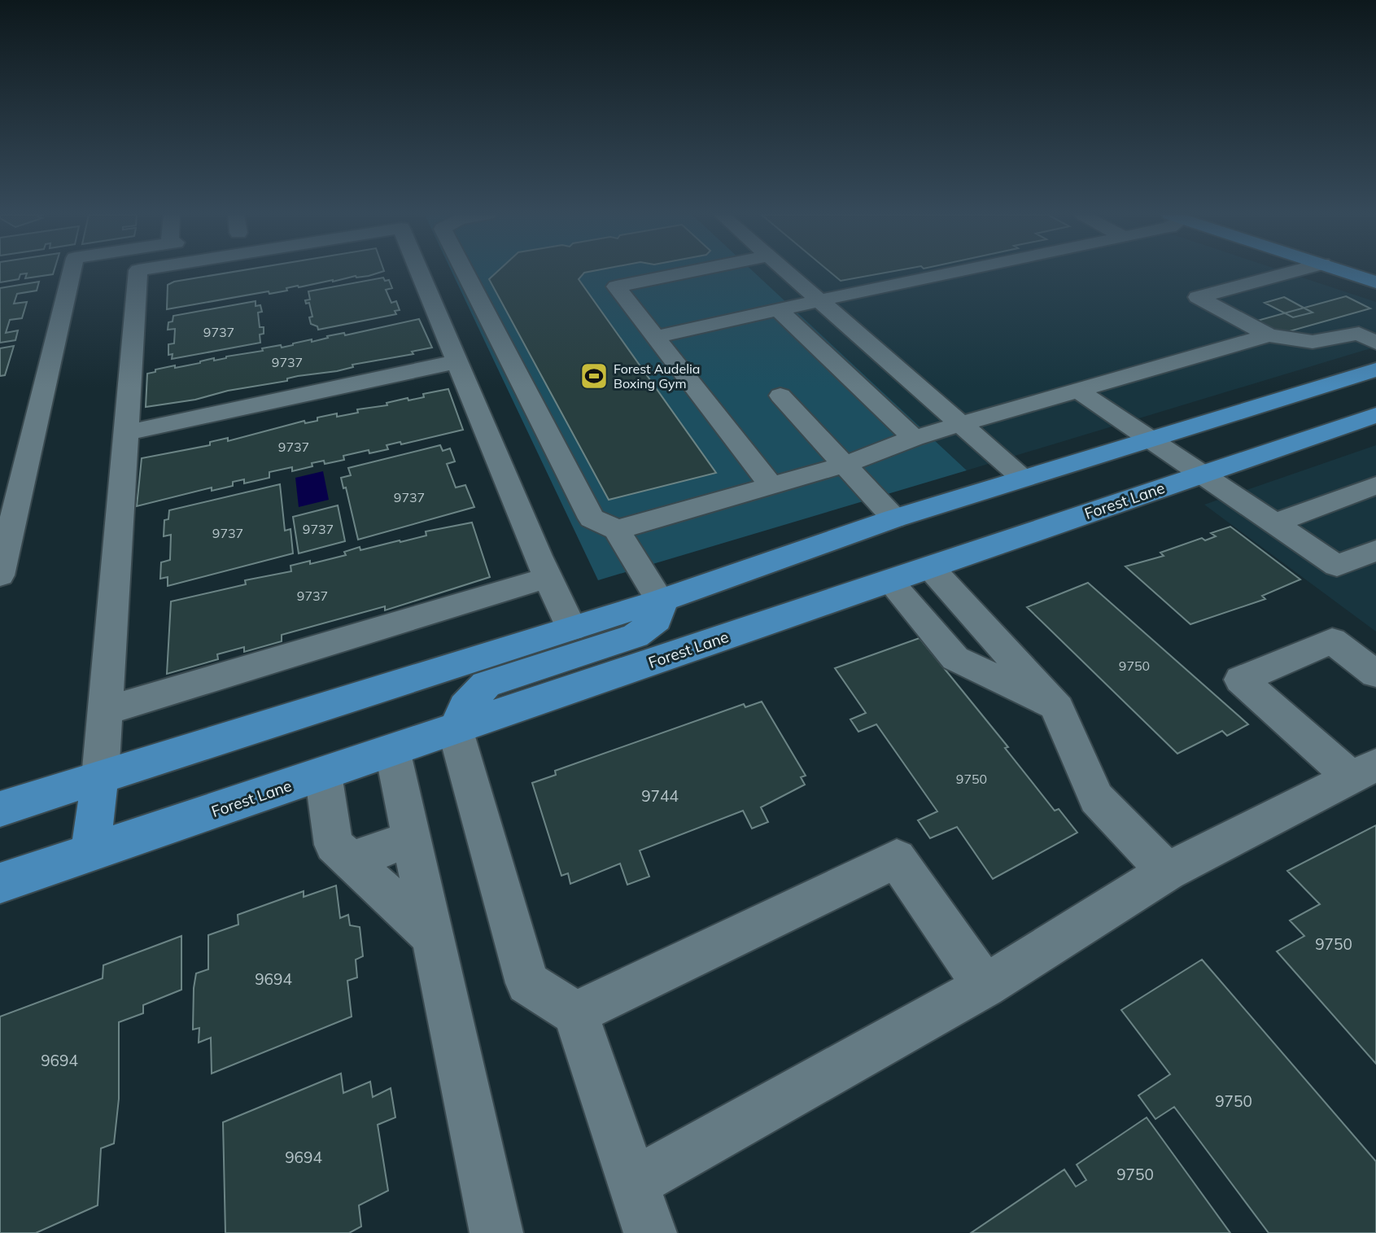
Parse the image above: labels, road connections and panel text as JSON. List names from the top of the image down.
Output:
{
  "streets": {
    "main road": ["Forest Lane"]
  },
  "places": {
    "sports": ["Forest Audelia Boxing Gym"]
  },
  "house_numbers": [
    "9737",
    "9737",
    "9737",
    "9737",
    "9737",
    "9737",
    "9737",
    "9750",
    "9750",
    "9744",
    "9750",
    "9694",
    "9694",
    "9750",
    "9694",
    "9750"
  ]
}
